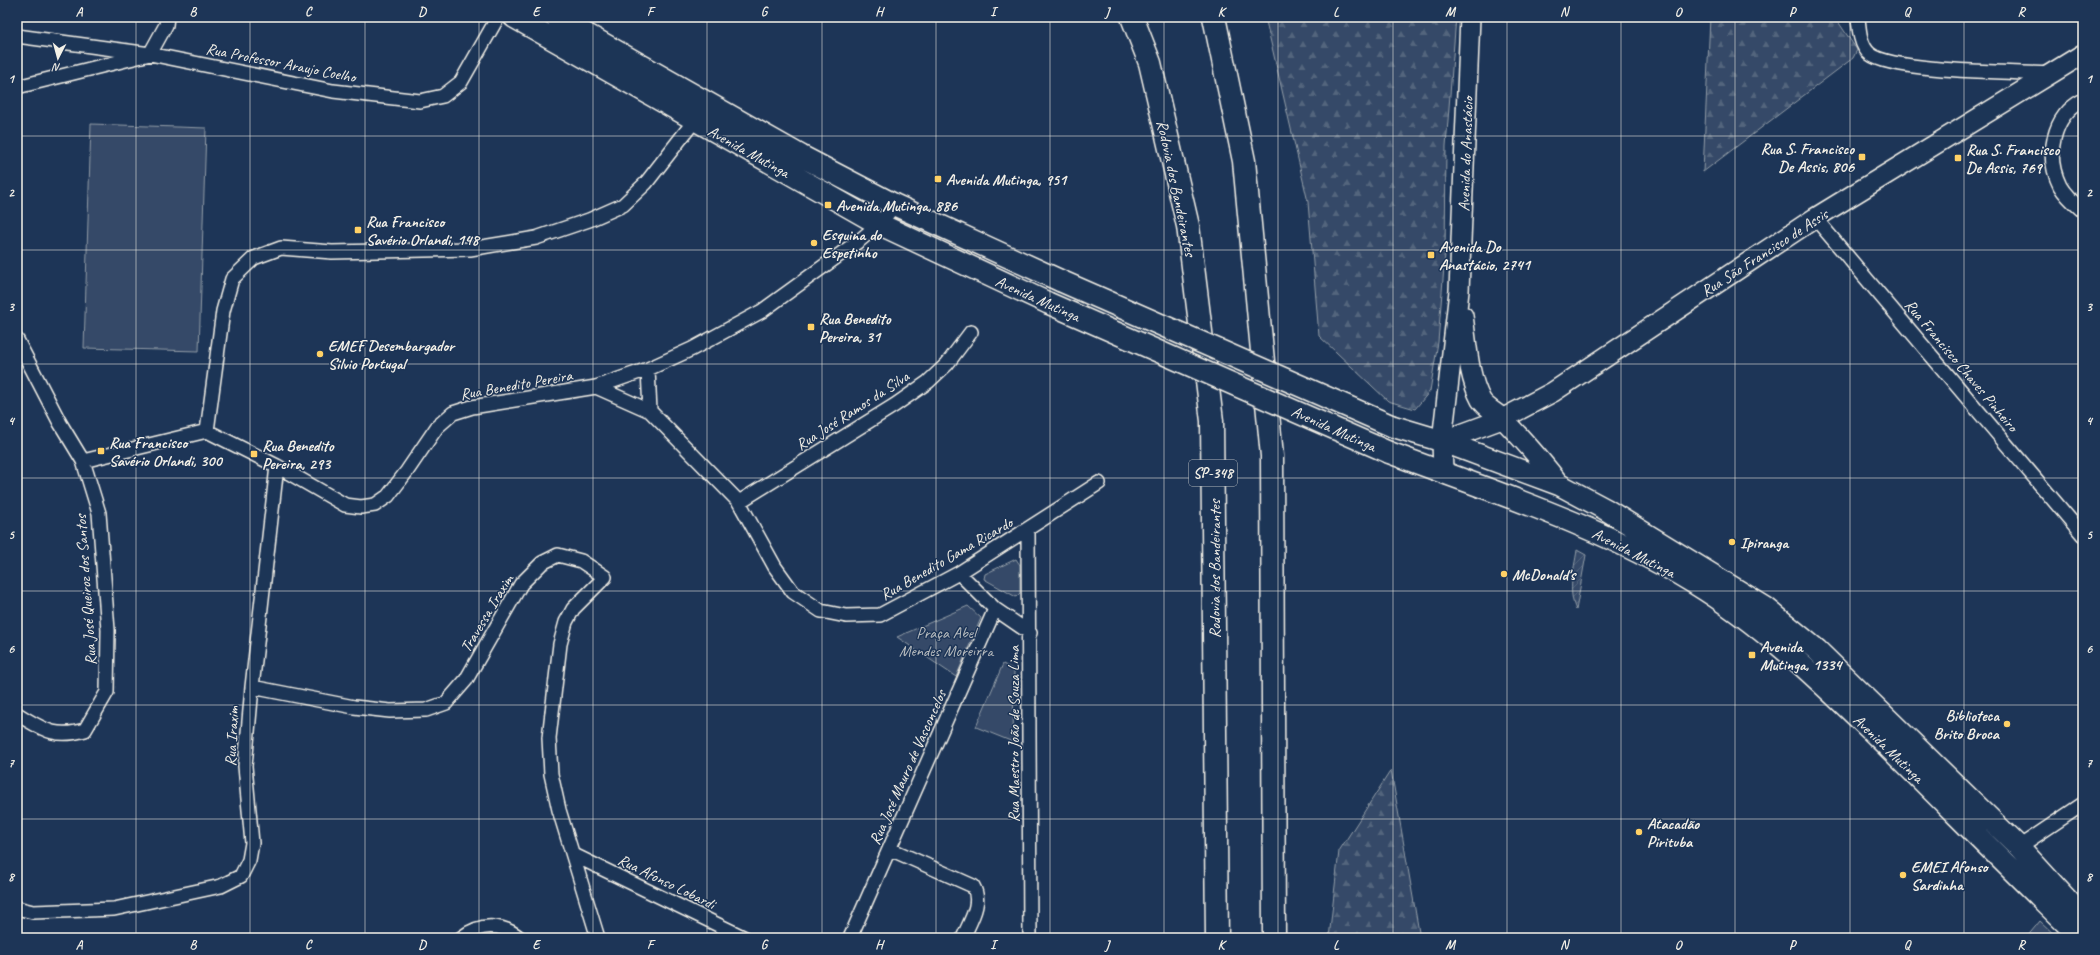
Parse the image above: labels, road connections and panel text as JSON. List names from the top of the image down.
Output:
{
  "streets": {
    "highway": ["Rodovia dos Bandeirantes", "SP-348"],
    "main road": ["Avenida Mutinga"],
    "street": [
      "Rua Professor Araujo Coelho",
      "Avenida do Anastácio",
      "Rua São Francisco de Assis",
      "Rua Francisco Chaves Pinheiro",
      "Rua Benedito Pereira",
      "Rua José Ramos da Silva",
      "Rua Benedito Gama Ricardo",
      "Rua José Queiroz dos Santos",
      "Travessa Iraxim",
      "Rua Maestro João de Souza Lima",
      "Rua Iraxim",
      "Rua José Mauro de Vasconcelos",
      "Rua Afonso Lobardi"
    ]
  },
  "crossings": [
    ["Avenida Mutinga", "Avenida do Anastácio"],
    ["Avenida Mutinga", "Rua São Francisco de Assis"],
    ["Avenida Mutinga", "Rua Benedito Pereira"],
    ["Avenida do Anastácio", "Rua São Francisco de Assis"],
    ["Rua São Francisco de Assis", "Rua Francisco Chaves Pinheiro"],
    ["Rua Benedito Pereira", "Rua Benedito Gama Ricardo"],
    ["Rua Benedito Pereira", "Rua Iraxim"],
    ["Rua José Ramos da Silva", "Rua Benedito Gama Ricardo"],
    ["Rua Benedito Gama Ricardo", "Rua Maestro João de Souza Lima"],
    ["Travessa Iraxim", "Rua Iraxim"],
    ["Travessa Iraxim", "Rua Afonso Lobardi"]
  ],
  "parks": ["Praça Abel Mendes Moreirra"],
  "places": {
    "transit": [
      "Rua S. Francisco De Assis, 806",
      "Rua S. Francisco De Assis, 769",
      "Avenida Mutinga, 951",
      "Avenida Mutinga, 886",
      "Rua Francisco Savério Orlandi, 148",
      "Avenida Do Anastácio, 2741",
      "Rua Benedito Pereira, 31",
      "Rua Francisco Savério Orlandi, 300",
      "Rua Benedito Pereira, 293",
      "Avenida Mutinga, 1334"
    ],
    "other": [
      "Esquina do Espetinho",
      "EMEF Desembargador Silvio Portugal",
      "Ipiranga",
      "McDonald's",
      "Biblioteca Brito Broca",
      "Atacadão Pirituba",
      "EMEI Afonso Sardinha"
    ]
  },
  "north": "bottom",
  "grid": {
    "columns": [
      "A",
      "B",
      "C",
      "D",
      "E",
      "F",
      "G",
      "H",
      "I",
      "J",
      "K",
      "L",
      "M",
      "N",
      "O",
      "P",
      "Q",
      "R"
    ],
    "rows": [
      "1",
      "2",
      "3",
      "4",
      "5",
      "6",
      "7",
      "8"
    ]
  }
}
